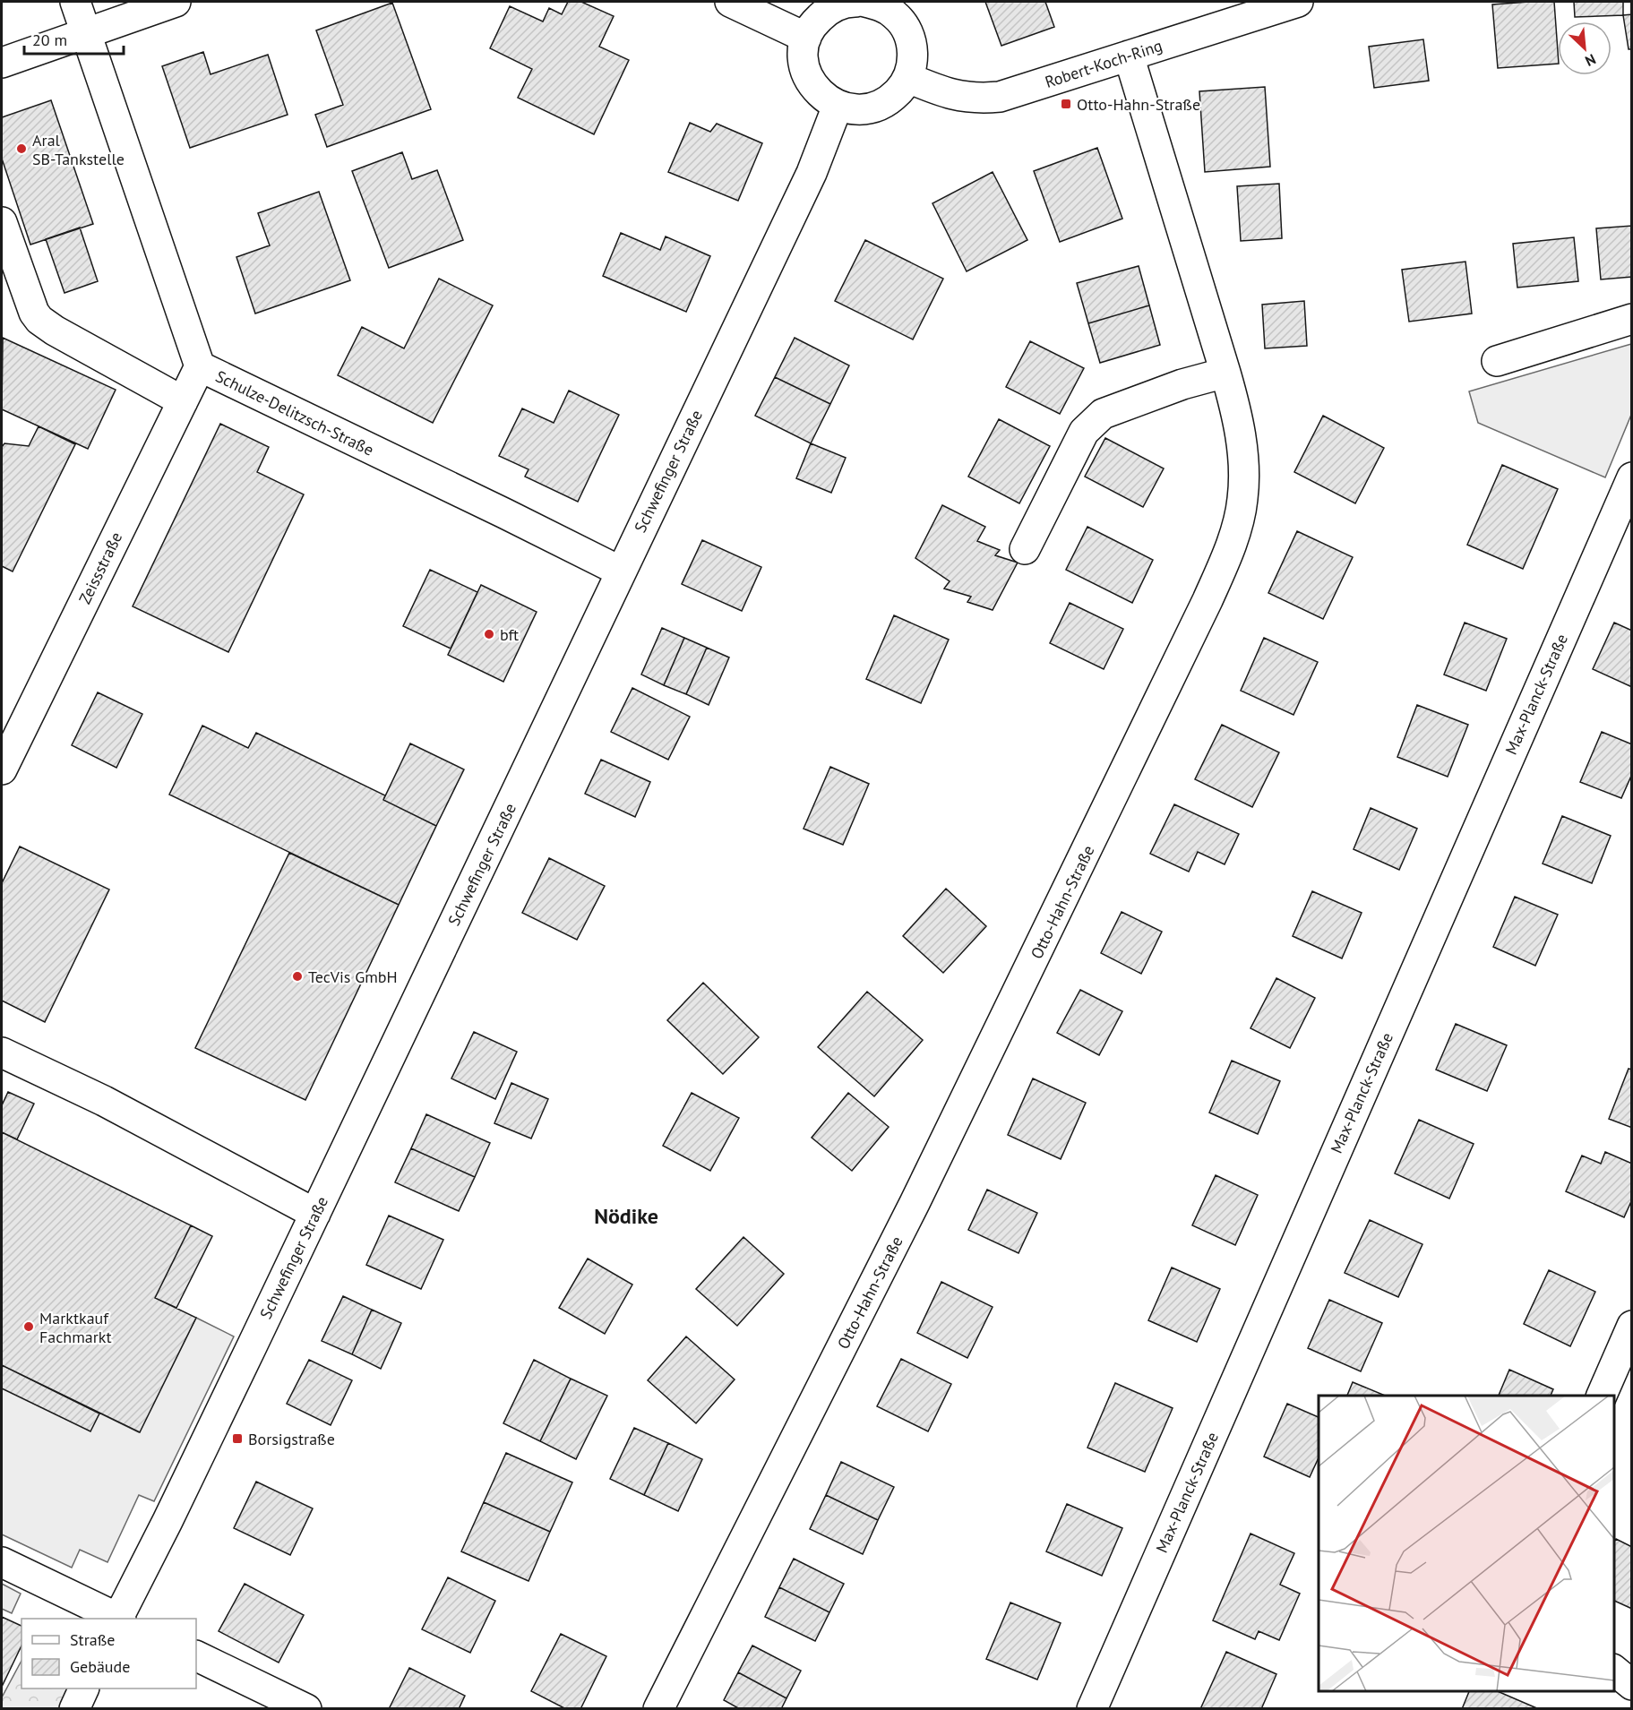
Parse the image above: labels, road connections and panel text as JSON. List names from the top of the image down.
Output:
{
  "streets": {
    "street": [
      "Robert-Koch-Ring",
      "Schulze-Delitzsch-Straße",
      "Schwefinger Straße",
      "Zeissstraße",
      "Max-Planck-Straße",
      "Otto-Hahn-Straße"
    ]
  },
  "crossings": [
    ["Robert-Koch-Ring", "Schwefinger Straße"],
    ["Robert-Koch-Ring", "Otto-Hahn-Straße"],
    ["Schulze-Delitzsch-Straße", "Schwefinger Straße"],
    ["Schulze-Delitzsch-Straße", "Zeissstraße"]
  ],
  "districts": ["Nödike"],
  "places": {
    "transit": ["Otto-Hahn-Straße", "Borsigstraße"],
    "other": [
      "Aral SB-Tankstelle",
      "bft",
      "TecVis GmbH",
      "Marktkauf Fachmarkt"
    ]
  },
  "legend": ["Straße", "Gebäude"],
  "scale_bar": "20 m",
  "north": "bottom right"
}
